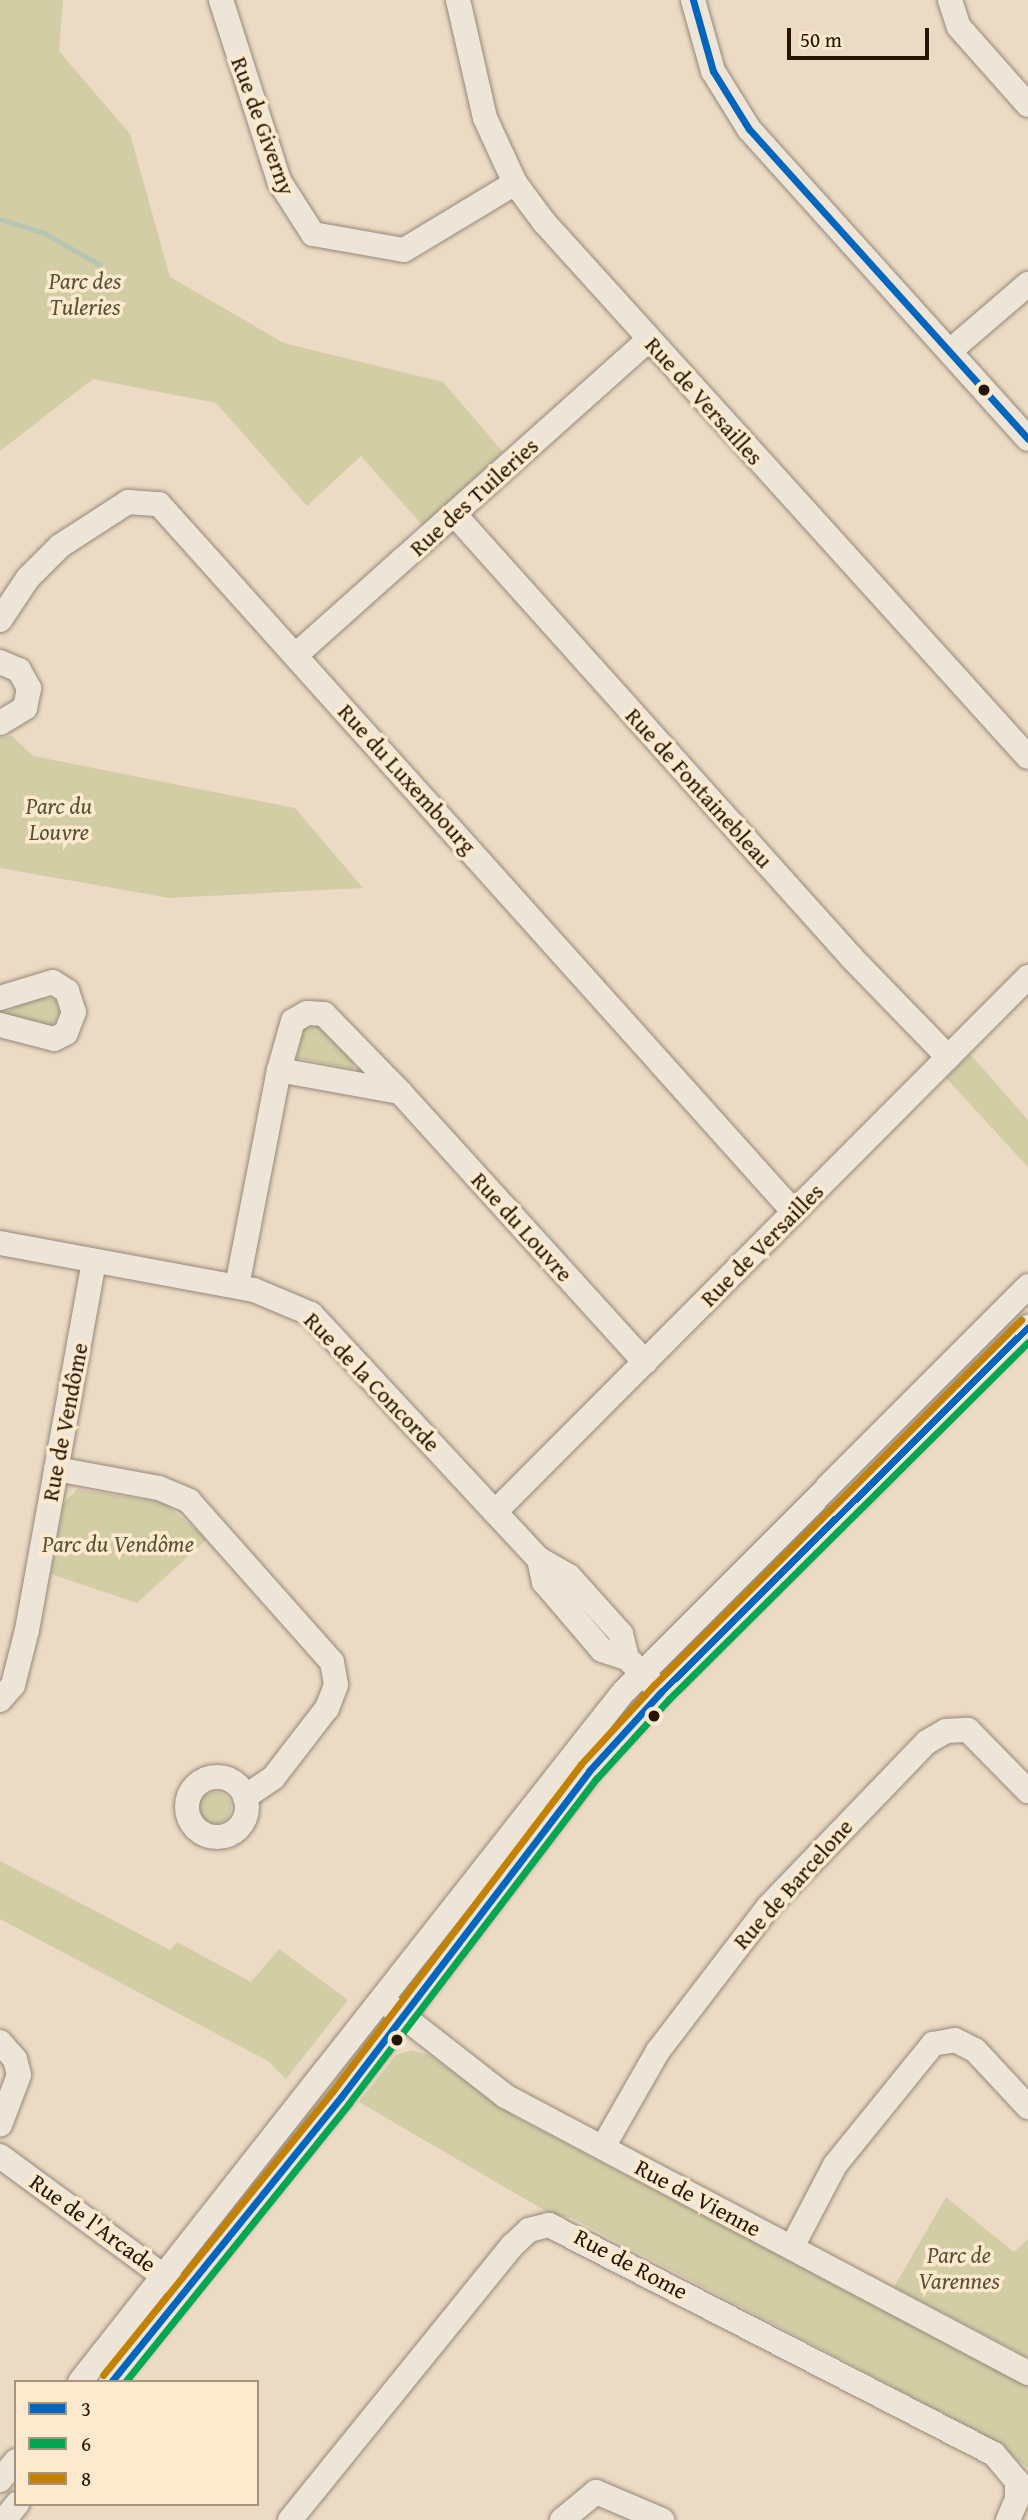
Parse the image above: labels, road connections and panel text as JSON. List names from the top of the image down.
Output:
{
  "streets": {
    "street": [
      "Rue de Giverny",
      "Rue de Versailles",
      "Rue des Tuileries",
      "Rue du Luxembourg",
      "Rue de Fontainebleau",
      "Rue du Louvre",
      "Rue de la Concorde",
      "Rue de Vendôme",
      "Rue de Barcelone",
      "Rue de Vienne",
      "Rue de l'Arcade",
      "Rue de Rome"
    ]
  },
  "crossings": [
    ["Rue de Giverny", "Rue de Versailles"],
    ["Rue de Versailles", "Rue des Tuileries"],
    ["Rue de Versailles", "Rue du Luxembourg"],
    ["Rue de Versailles", "Rue de Fontainebleau"],
    ["Rue de Versailles", "Rue du Louvre"],
    ["Rue de Versailles", "Rue de la Concorde"],
    ["Rue des Tuileries", "Rue du Luxembourg"],
    ["Rue des Tuileries", "Rue de Fontainebleau"],
    ["Rue du Louvre", "Rue de la Concorde"],
    ["Rue de la Concorde", "Rue de Vendôme"],
    ["Rue de Barcelone", "Rue de Vienne"]
  ],
  "parks": [
    "Parc des Tuleries",
    "Parc du Louvre",
    "Parc du Vendôme",
    "Parc de Varennes"
  ],
  "lines": ["transit line 3", "transit line 8", "transit line 6"],
  "legend": ["3", "6", "8"],
  "scale_bar": "50 m"
}
